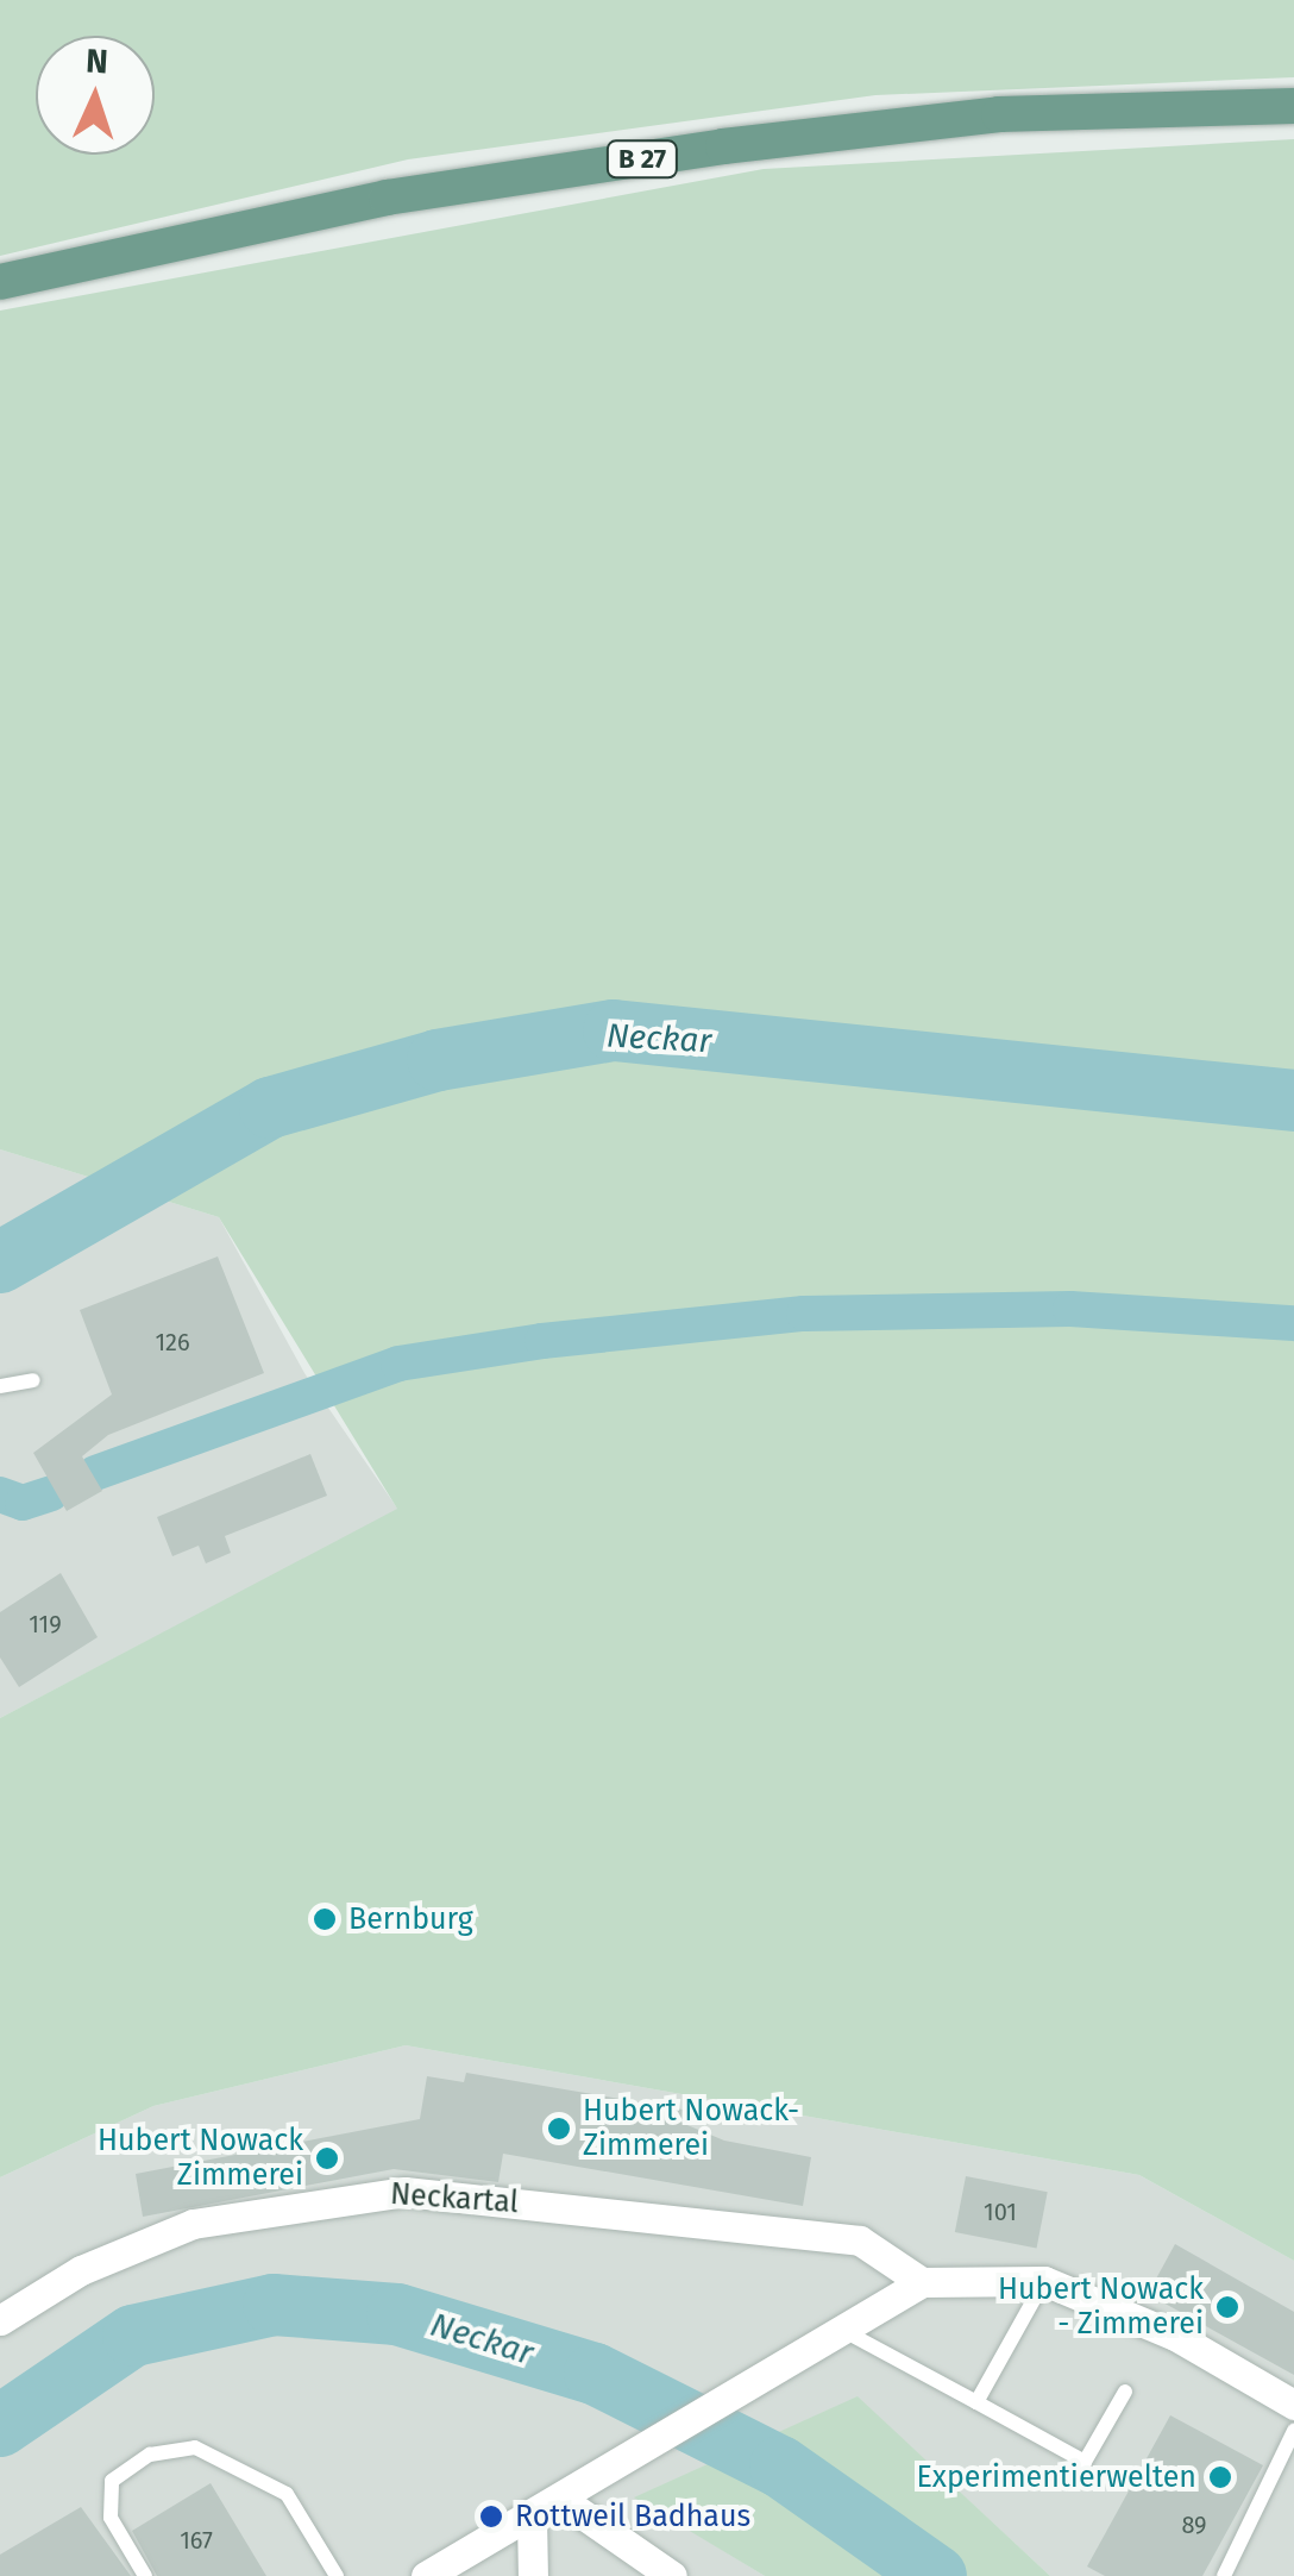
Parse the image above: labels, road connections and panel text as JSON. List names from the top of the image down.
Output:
{
  "streets": {
    "main road": ["B 27"],
    "street": ["Neckartal"]
  },
  "water": ["Neckar"],
  "places": [
    "Bernburg",
    "Hubert Nowack- Zimmerei",
    "Hubert Nowack Zimmerei",
    "Hubert Nowack - Zimmerei",
    "Experimentierwelten",
    "Rottweil Badhaus"
  ],
  "house_numbers": [
    "126",
    "119",
    "101",
    "89",
    "167"
  ],
  "north": "top"
}
